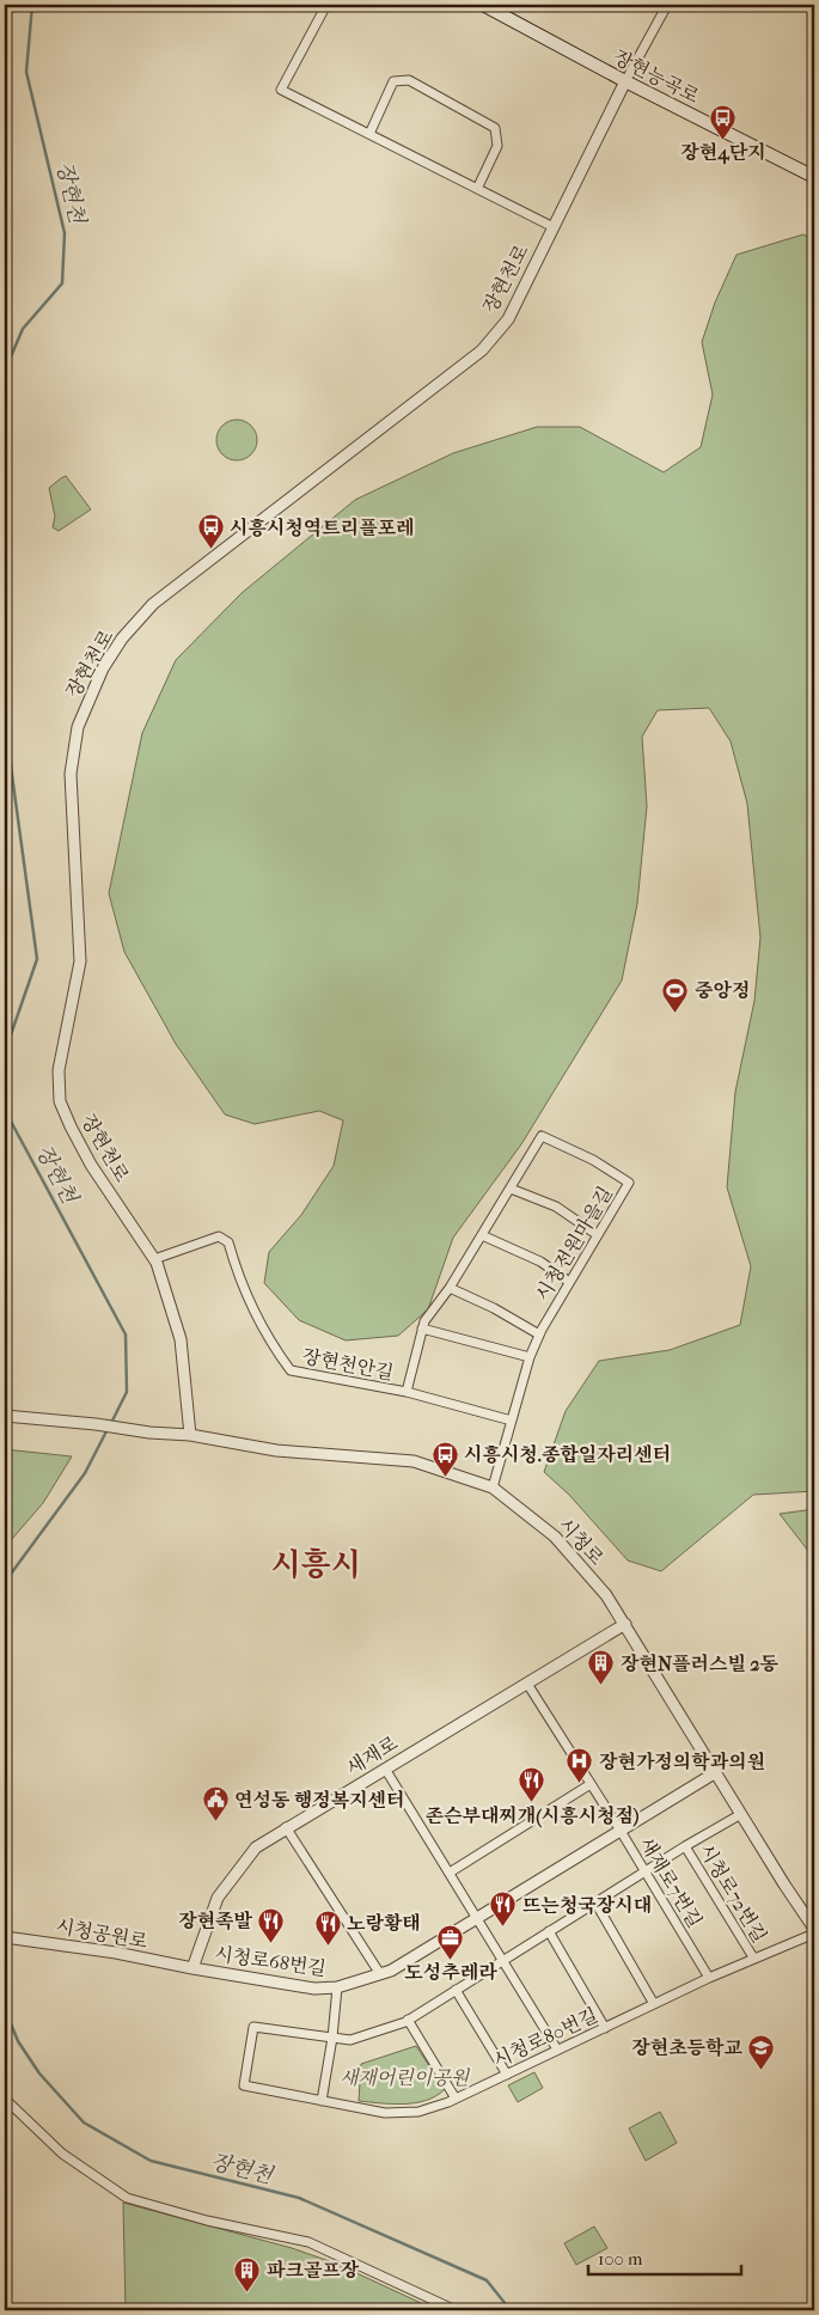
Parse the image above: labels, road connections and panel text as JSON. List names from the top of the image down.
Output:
{
  "streets": {
    "main road": ["장현능곡로"],
    "street": [
      "장현천로",
      "시청전원마을길",
      "장현천안길",
      "시청로",
      "새재로",
      "새재로7번길",
      "시청로72번길",
      "시청공원로",
      "시청로68번길",
      "시청로80번길"
    ]
  },
  "crossings": [
    ["장현능곡로", "장현천로"],
    ["장현천로", "장현천안길"],
    ["장현천로", "시청로"],
    ["시청전원마을길", "장현천안길"],
    ["시청전원마을길", "시청로"],
    ["시청로", "새재로"],
    ["시청로", "시청로72번길"],
    ["시청로", "시청로68번길"],
    ["새재로", "새재로7번길"],
    ["새재로", "시청공원로"],
    ["새재로", "시청로68번길"],
    ["새재로7번길", "시청로72번길"],
    ["새재로7번길", "시청로68번길"],
    ["새재로7번길", "시청로80번길"],
    ["시청로72번길", "시청로80번길"],
    ["시청공원로", "시청로68번길"]
  ],
  "districts": ["시흥시"],
  "water": ["장현천"],
  "parks": ["새재어린이공원"],
  "places": {
    "bus stop": ["장현4단지", "시흥시청역트리플포레", "시흥시청.종합일자리센터"],
    "sports": ["중앙정"],
    "building": ["장현N플러스빌 2동", "파크골프장"],
    "hospital": ["장현가정의학과의원"],
    "restaurant": [
      "존슨부대찌개(시흥시청점)",
      "뜨는청국장시대",
      "장현족발",
      "노랑황태"
    ],
    "public building": ["연성동 행정복지센터"],
    "office": ["도성추레라"],
    "school or university": ["장현초등학교"]
  },
  "scale_bar": "100 m"
}
